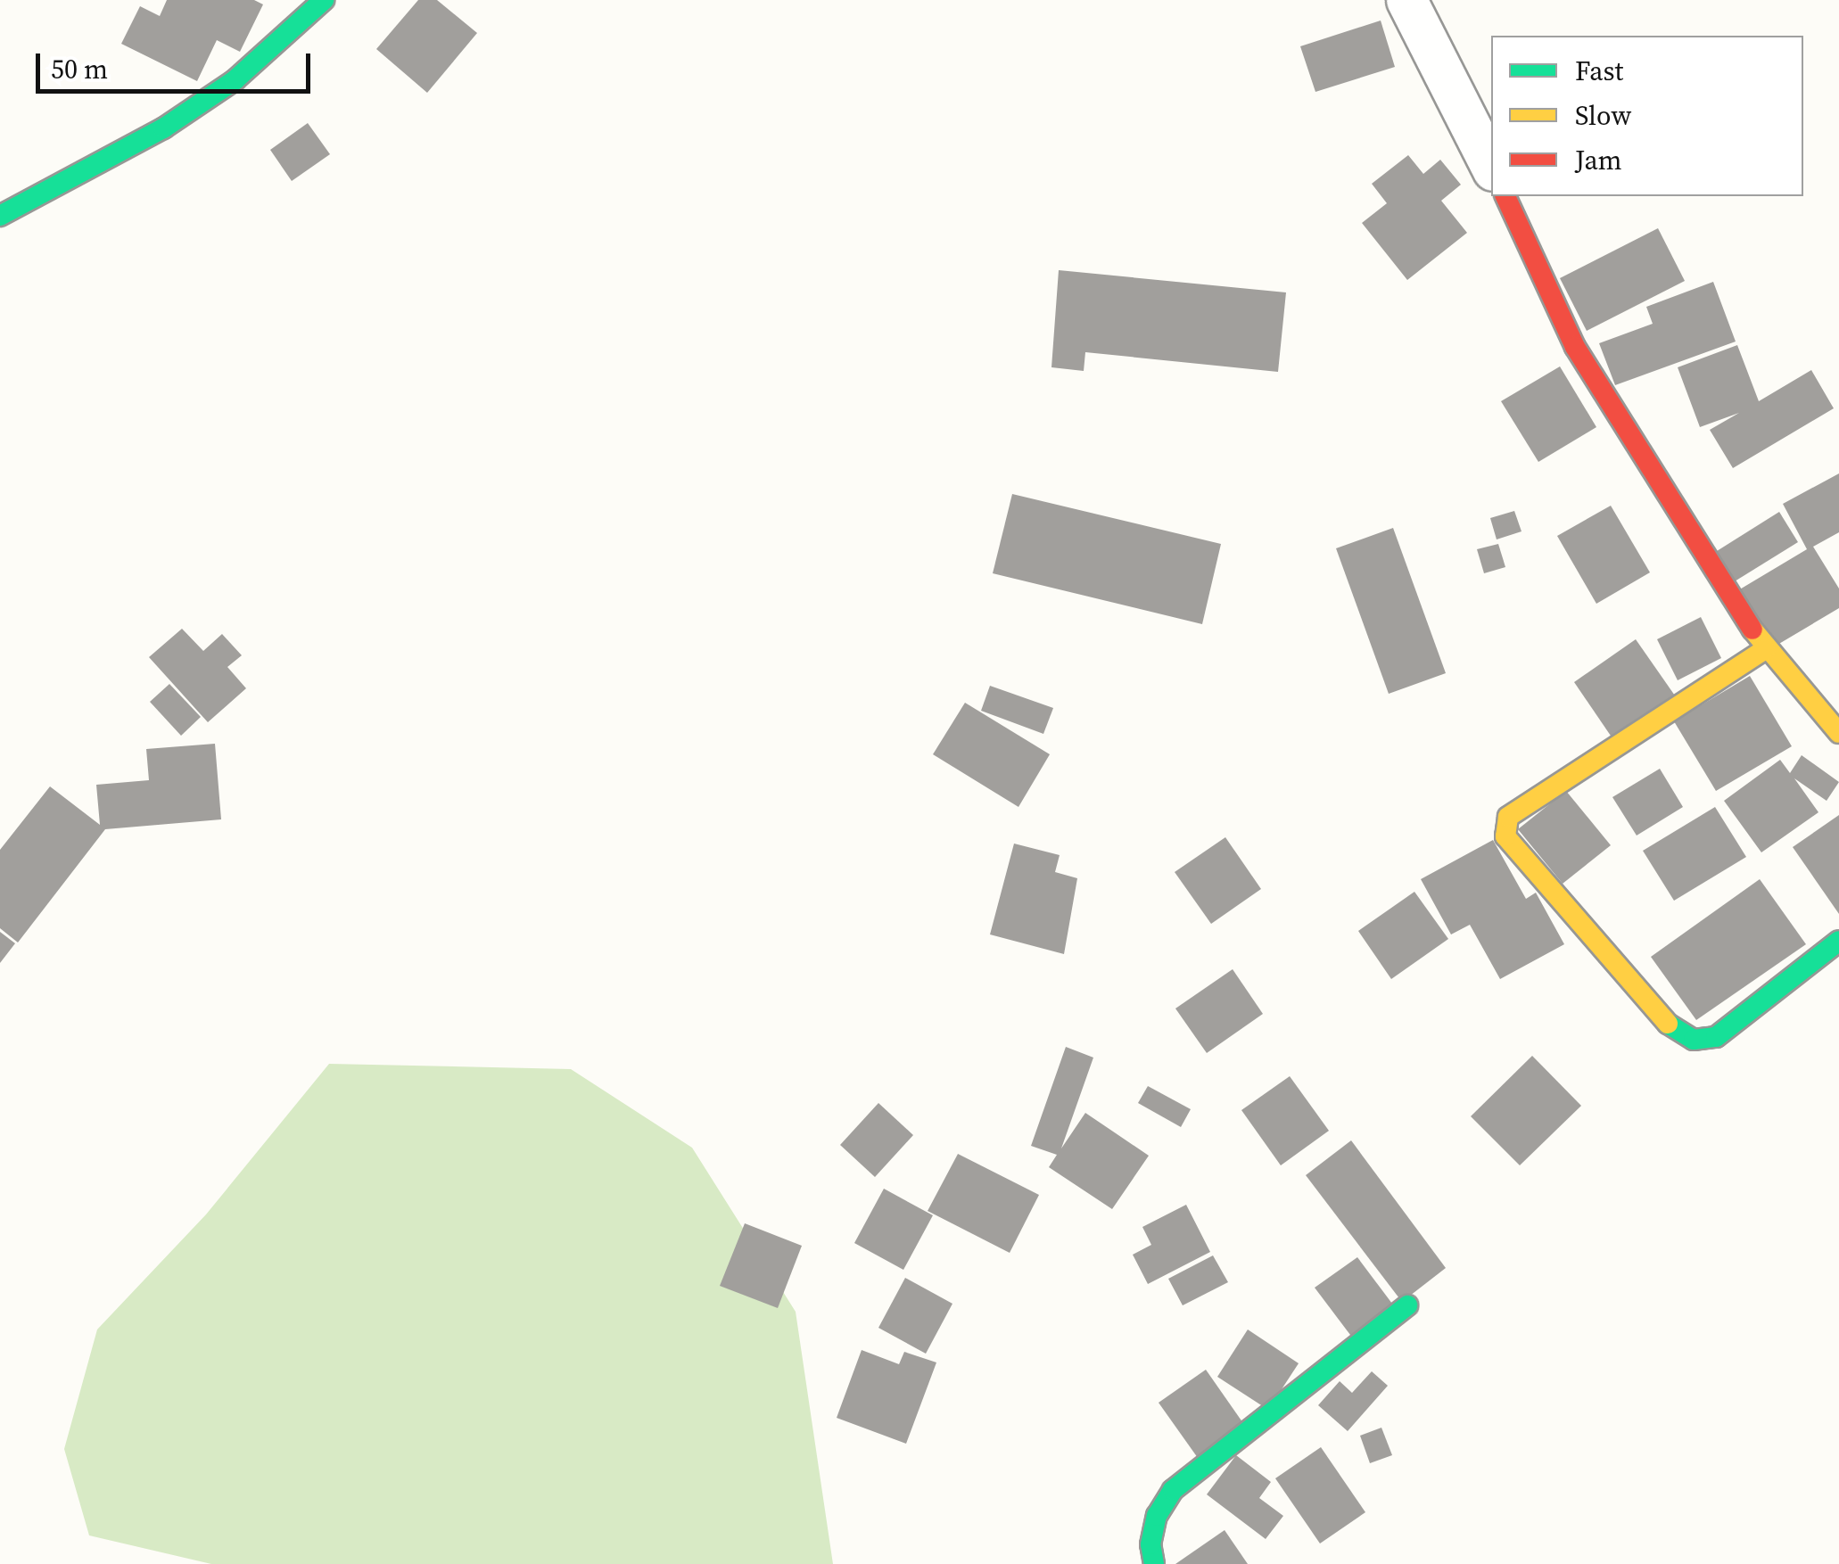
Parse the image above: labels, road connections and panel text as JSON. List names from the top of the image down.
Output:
{
  "legend": ["Fast", "Slow", "Jam"],
  "scale_bar": "50 m"
}
